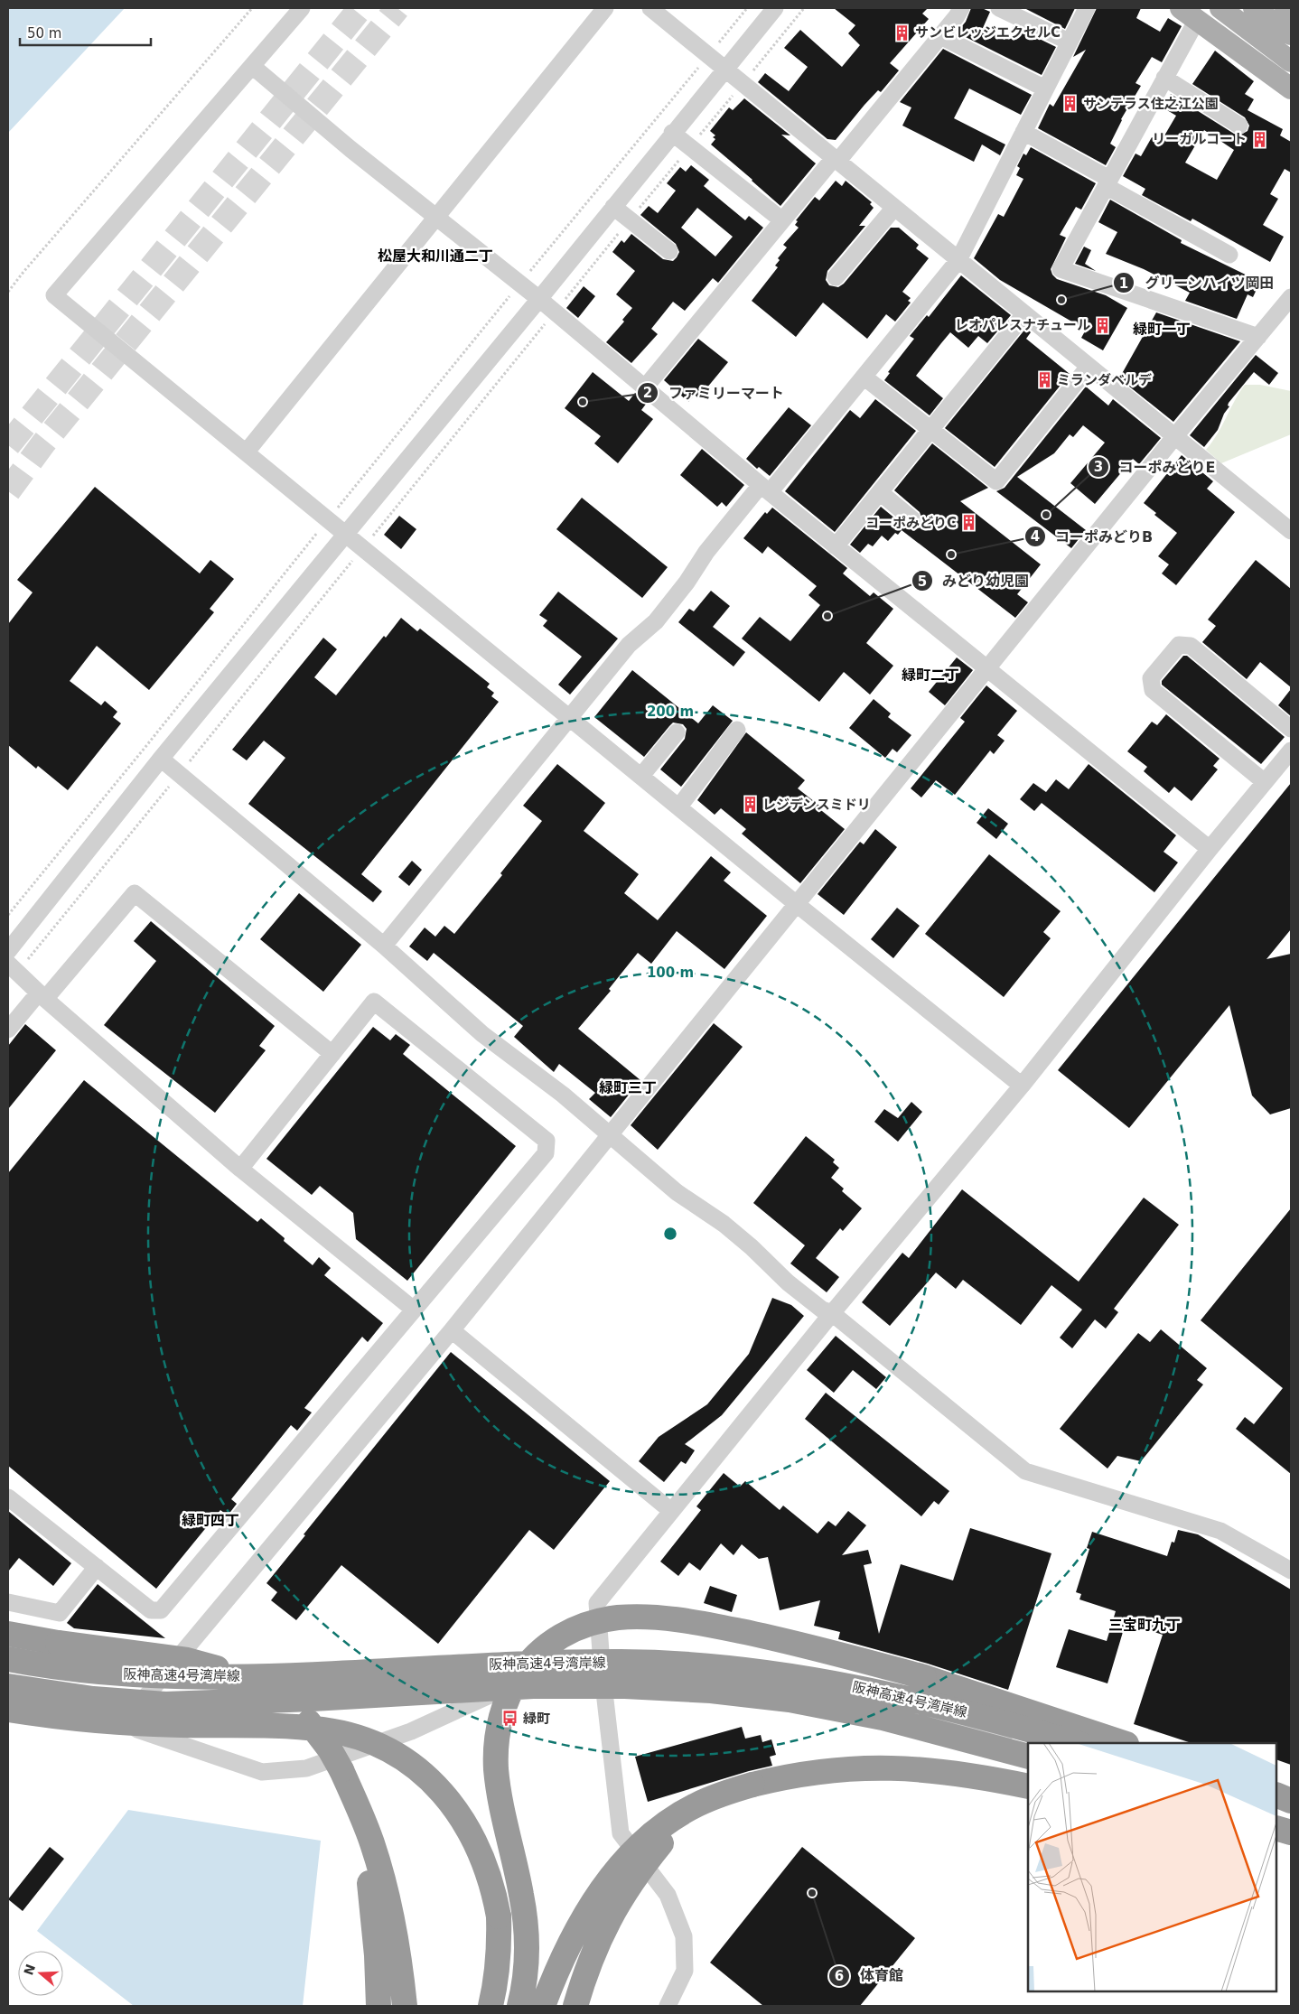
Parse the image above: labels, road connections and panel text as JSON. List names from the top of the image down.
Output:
{
  "streets": {
    "highway": ["阪神高速4号湾岸線"]
  },
  "districts": [
    "松屋大和川通二丁",
    "緑町一丁",
    "緑町二丁",
    "緑町三丁",
    "緑町四丁",
    "三宝町九丁"
  ],
  "places": {
    "building": [
      "サンビレッジエクセルC",
      "サンテラス住之江公園",
      "リーガルコート",
      "レオパレスナチュール",
      "ミランダベルデ",
      "コーポみどりC",
      "レジデンスミドリ"
    ],
    "other": [
      "グリーンハイツ岡田",
      "ファミリーマート",
      "コーポみどりE",
      "コーポみどりB",
      "みどり幼児園",
      "体育館"
    ],
    "bus stop": ["緑町"]
  },
  "scale_bar": "50 m",
  "north": "left",
  "rings": ["200 m", "100 m"]
}
